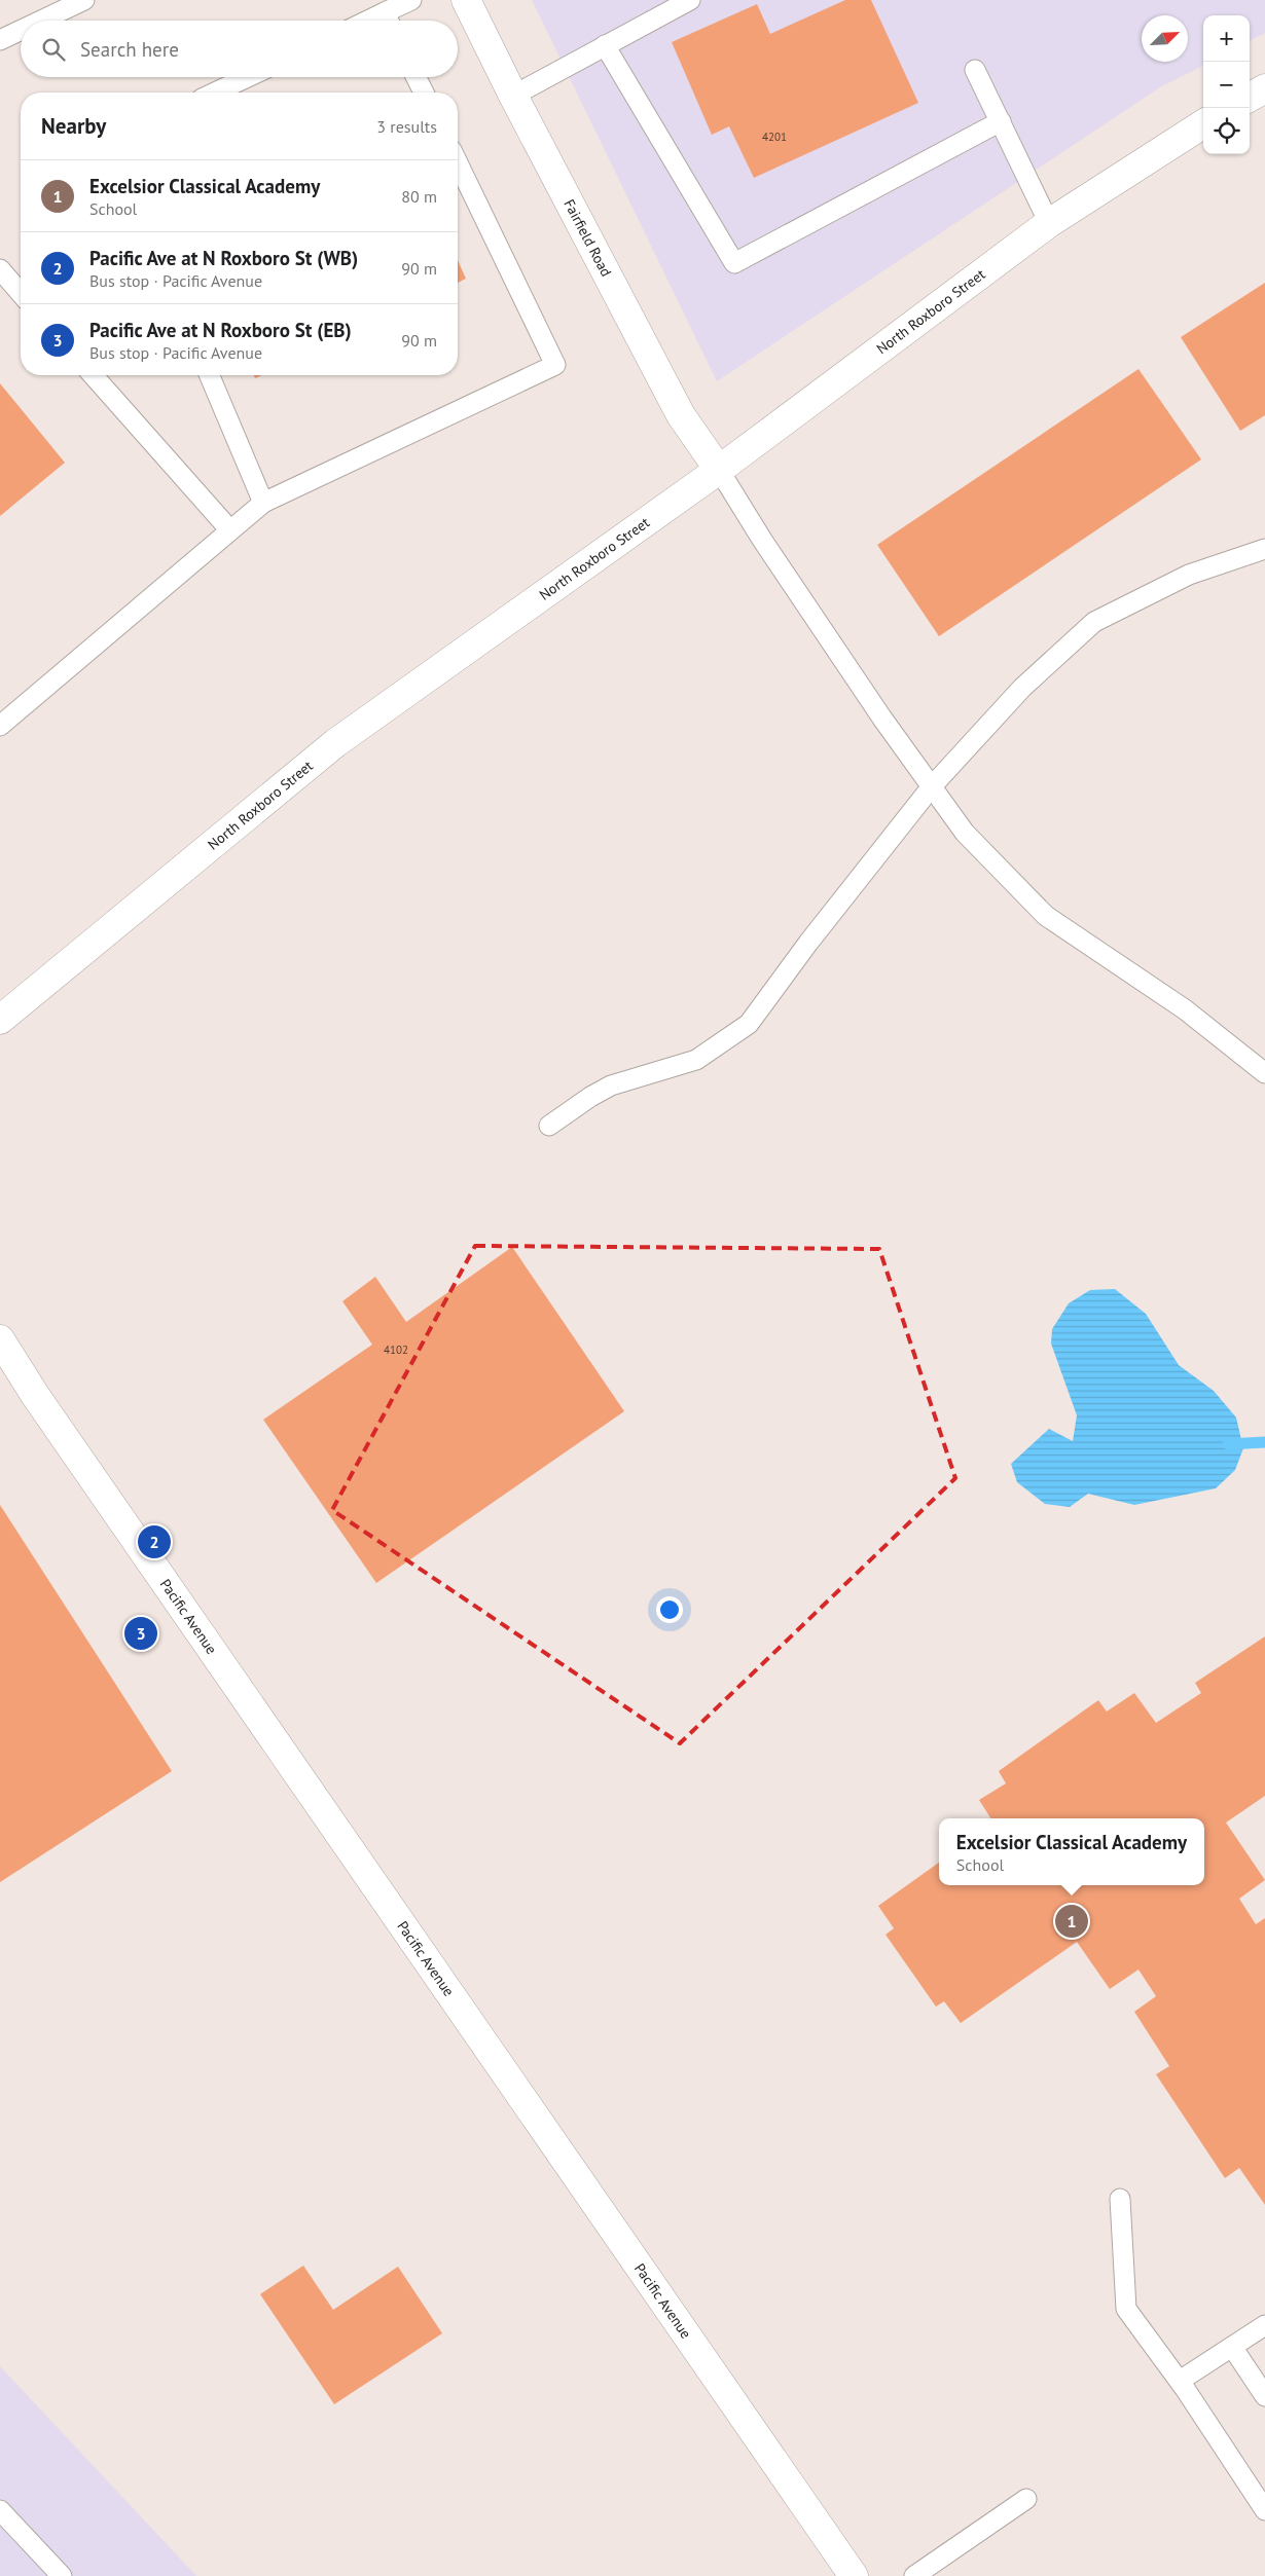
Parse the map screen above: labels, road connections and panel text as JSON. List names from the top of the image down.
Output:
{
  "streets": {
    "street": ["Fairfield Road", "North Roxboro Street", "Pacific Avenue"]
  },
  "crossings": [
    ["Fairfield Road", "North Roxboro Street"]
  ],
  "house_numbers": ["4201", "4102"],
  "north": "top right",
  "page": {
    "map_buttons": ["+", "−"],
    "search": "Search here",
    "heading": ["Nearby", "3 results"],
    "list": [
      {
        "mark": "1",
        "name": "Excelsior Classical Academy",
        "note": "School",
        "value": "80 m"
      },
      {
        "mark": "2",
        "name": "Pacific Ave at N Roxboro St (WB)",
        "note": "Bus stop · Pacific Avenue",
        "value": "90 m"
      },
      {
        "mark": "3",
        "name": "Pacific Ave at N Roxboro St (EB)",
        "note": "Bus stop · Pacific Avenue",
        "value": "90 m"
      }
    ],
    "pins": ["2", "3", "1"],
    "popup": ["Excelsior Classical Academy", "School"]
  }
}
